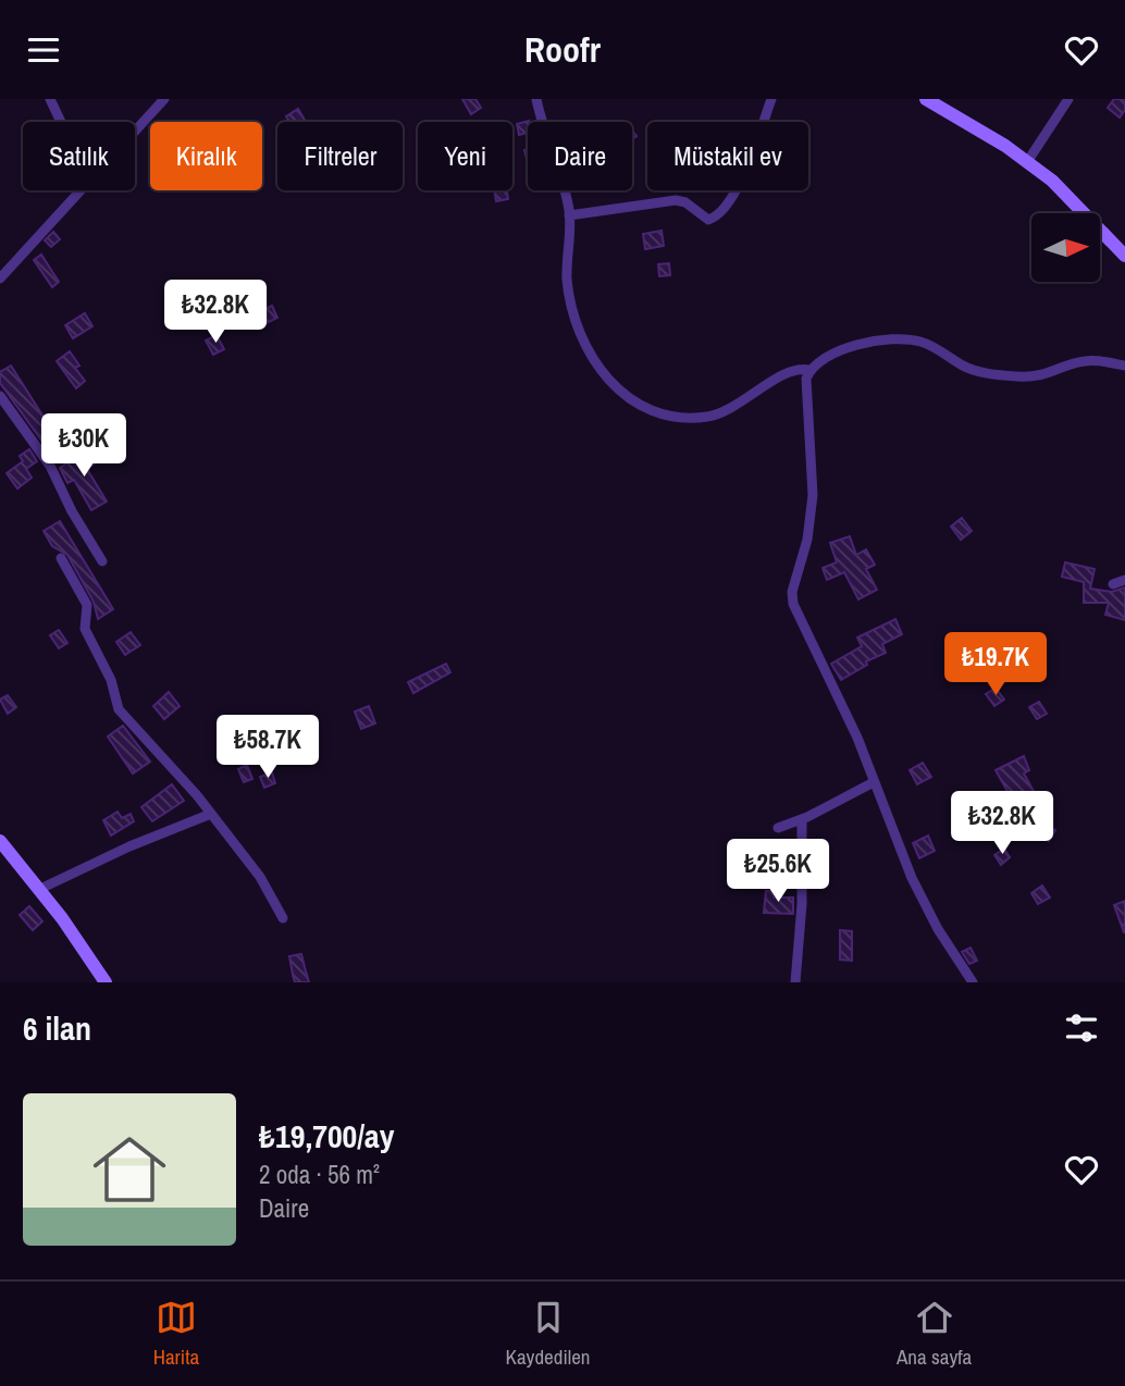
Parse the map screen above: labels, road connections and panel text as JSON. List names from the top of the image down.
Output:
{
  "north": "right",
  "page": {
    "header": "Roofr",
    "chip": [
      "Satılık",
      "Kiralık",
      "Filtreler",
      "Yeni",
      "Daire",
      "Müstakil ev"
    ],
    "price": [
      "₺32.8K",
      "₺30K",
      "₺19.7K",
      "₺58.7K",
      "₺32.8K",
      "₺25.6K"
    ],
    "heading": "6 ilan",
    "list": [
      {
        "name": "₺19,700/ay",
        "note": "2 oda · 56 m² · Daire"
      }
    ],
    "tabs": ["Harita", "Kaydedilen", "Ana sayfa"]
  }
}
